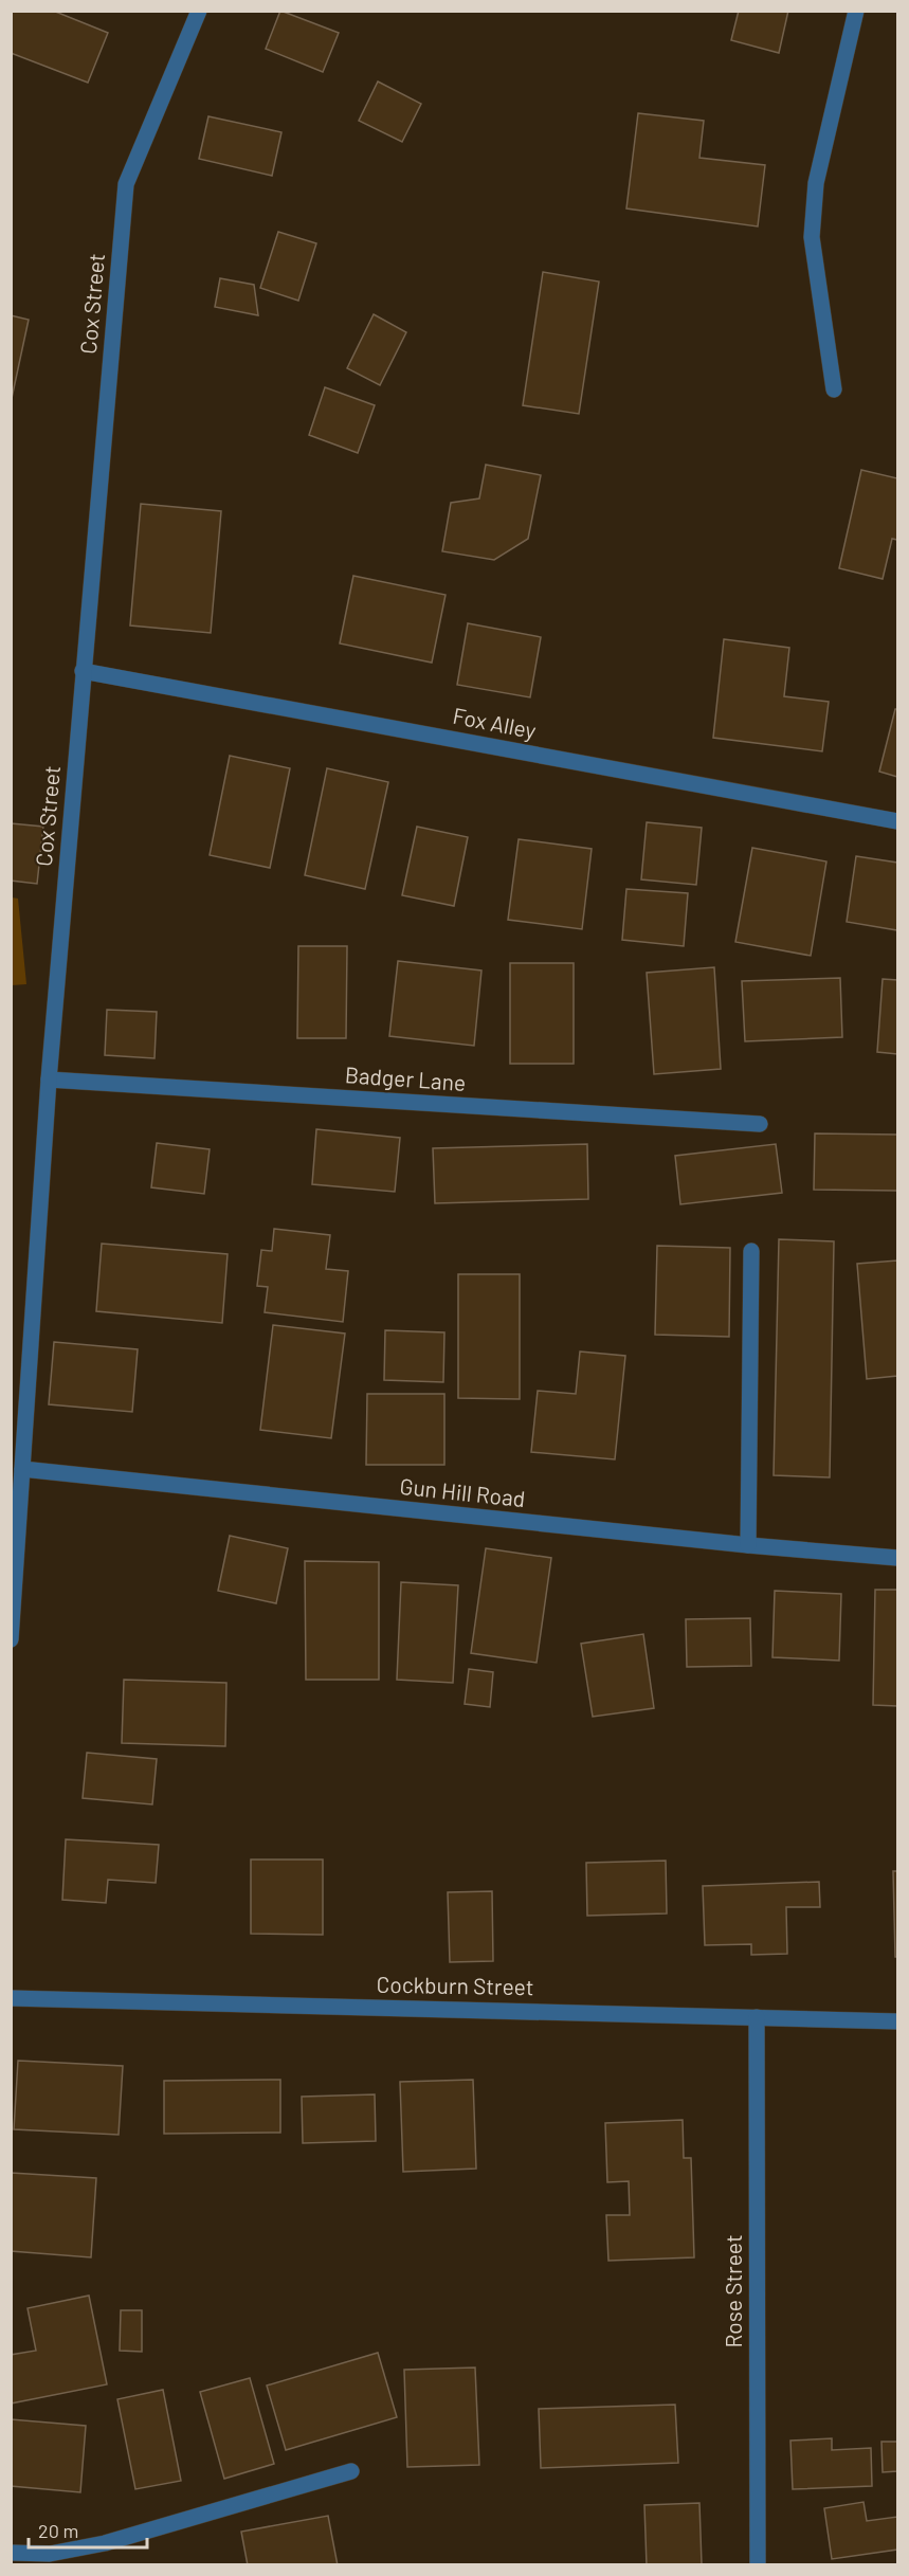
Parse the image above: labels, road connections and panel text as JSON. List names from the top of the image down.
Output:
{
  "streets": {
    "street": [
      "Cox Street",
      "Fox Alley",
      "Badger Lane",
      "Gun Hill Road",
      "Cockburn Street",
      "Rose Street"
    ]
  },
  "crossings": [
    ["Cox Street", "Fox Alley"],
    ["Cox Street", "Badger Lane"],
    ["Cox Street", "Gun Hill Road"],
    ["Cockburn Street", "Rose Street"]
  ],
  "scale_bar": "20 m"
}
